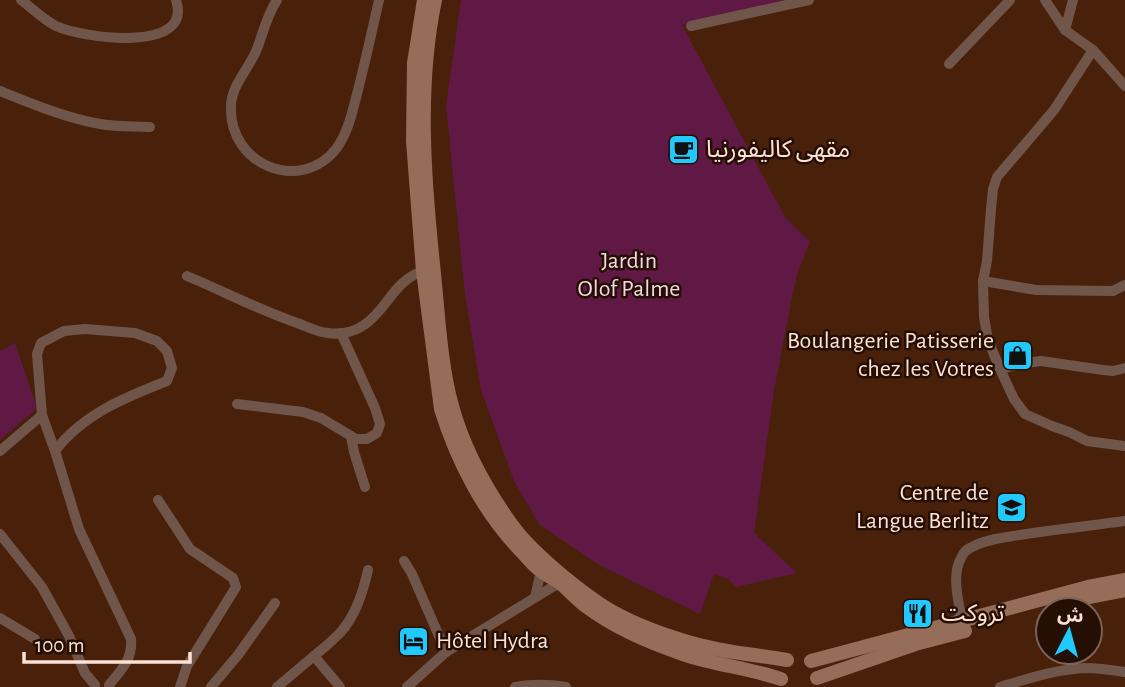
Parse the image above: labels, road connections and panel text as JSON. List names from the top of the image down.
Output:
{
  "parks": ["Jardin Olof Palme"],
  "places": {
    "cafe": ["مقهى كاليفورنيا"],
    "shop": ["Boulangerie Patisserie chez les Votres"],
    "school or university": ["Centre de Langue Berlitz"],
    "restaurant": ["تروكت"],
    "hotel": ["Hôtel Hydra"]
  },
  "scale_bar": "100 m",
  "north": "top"
}
